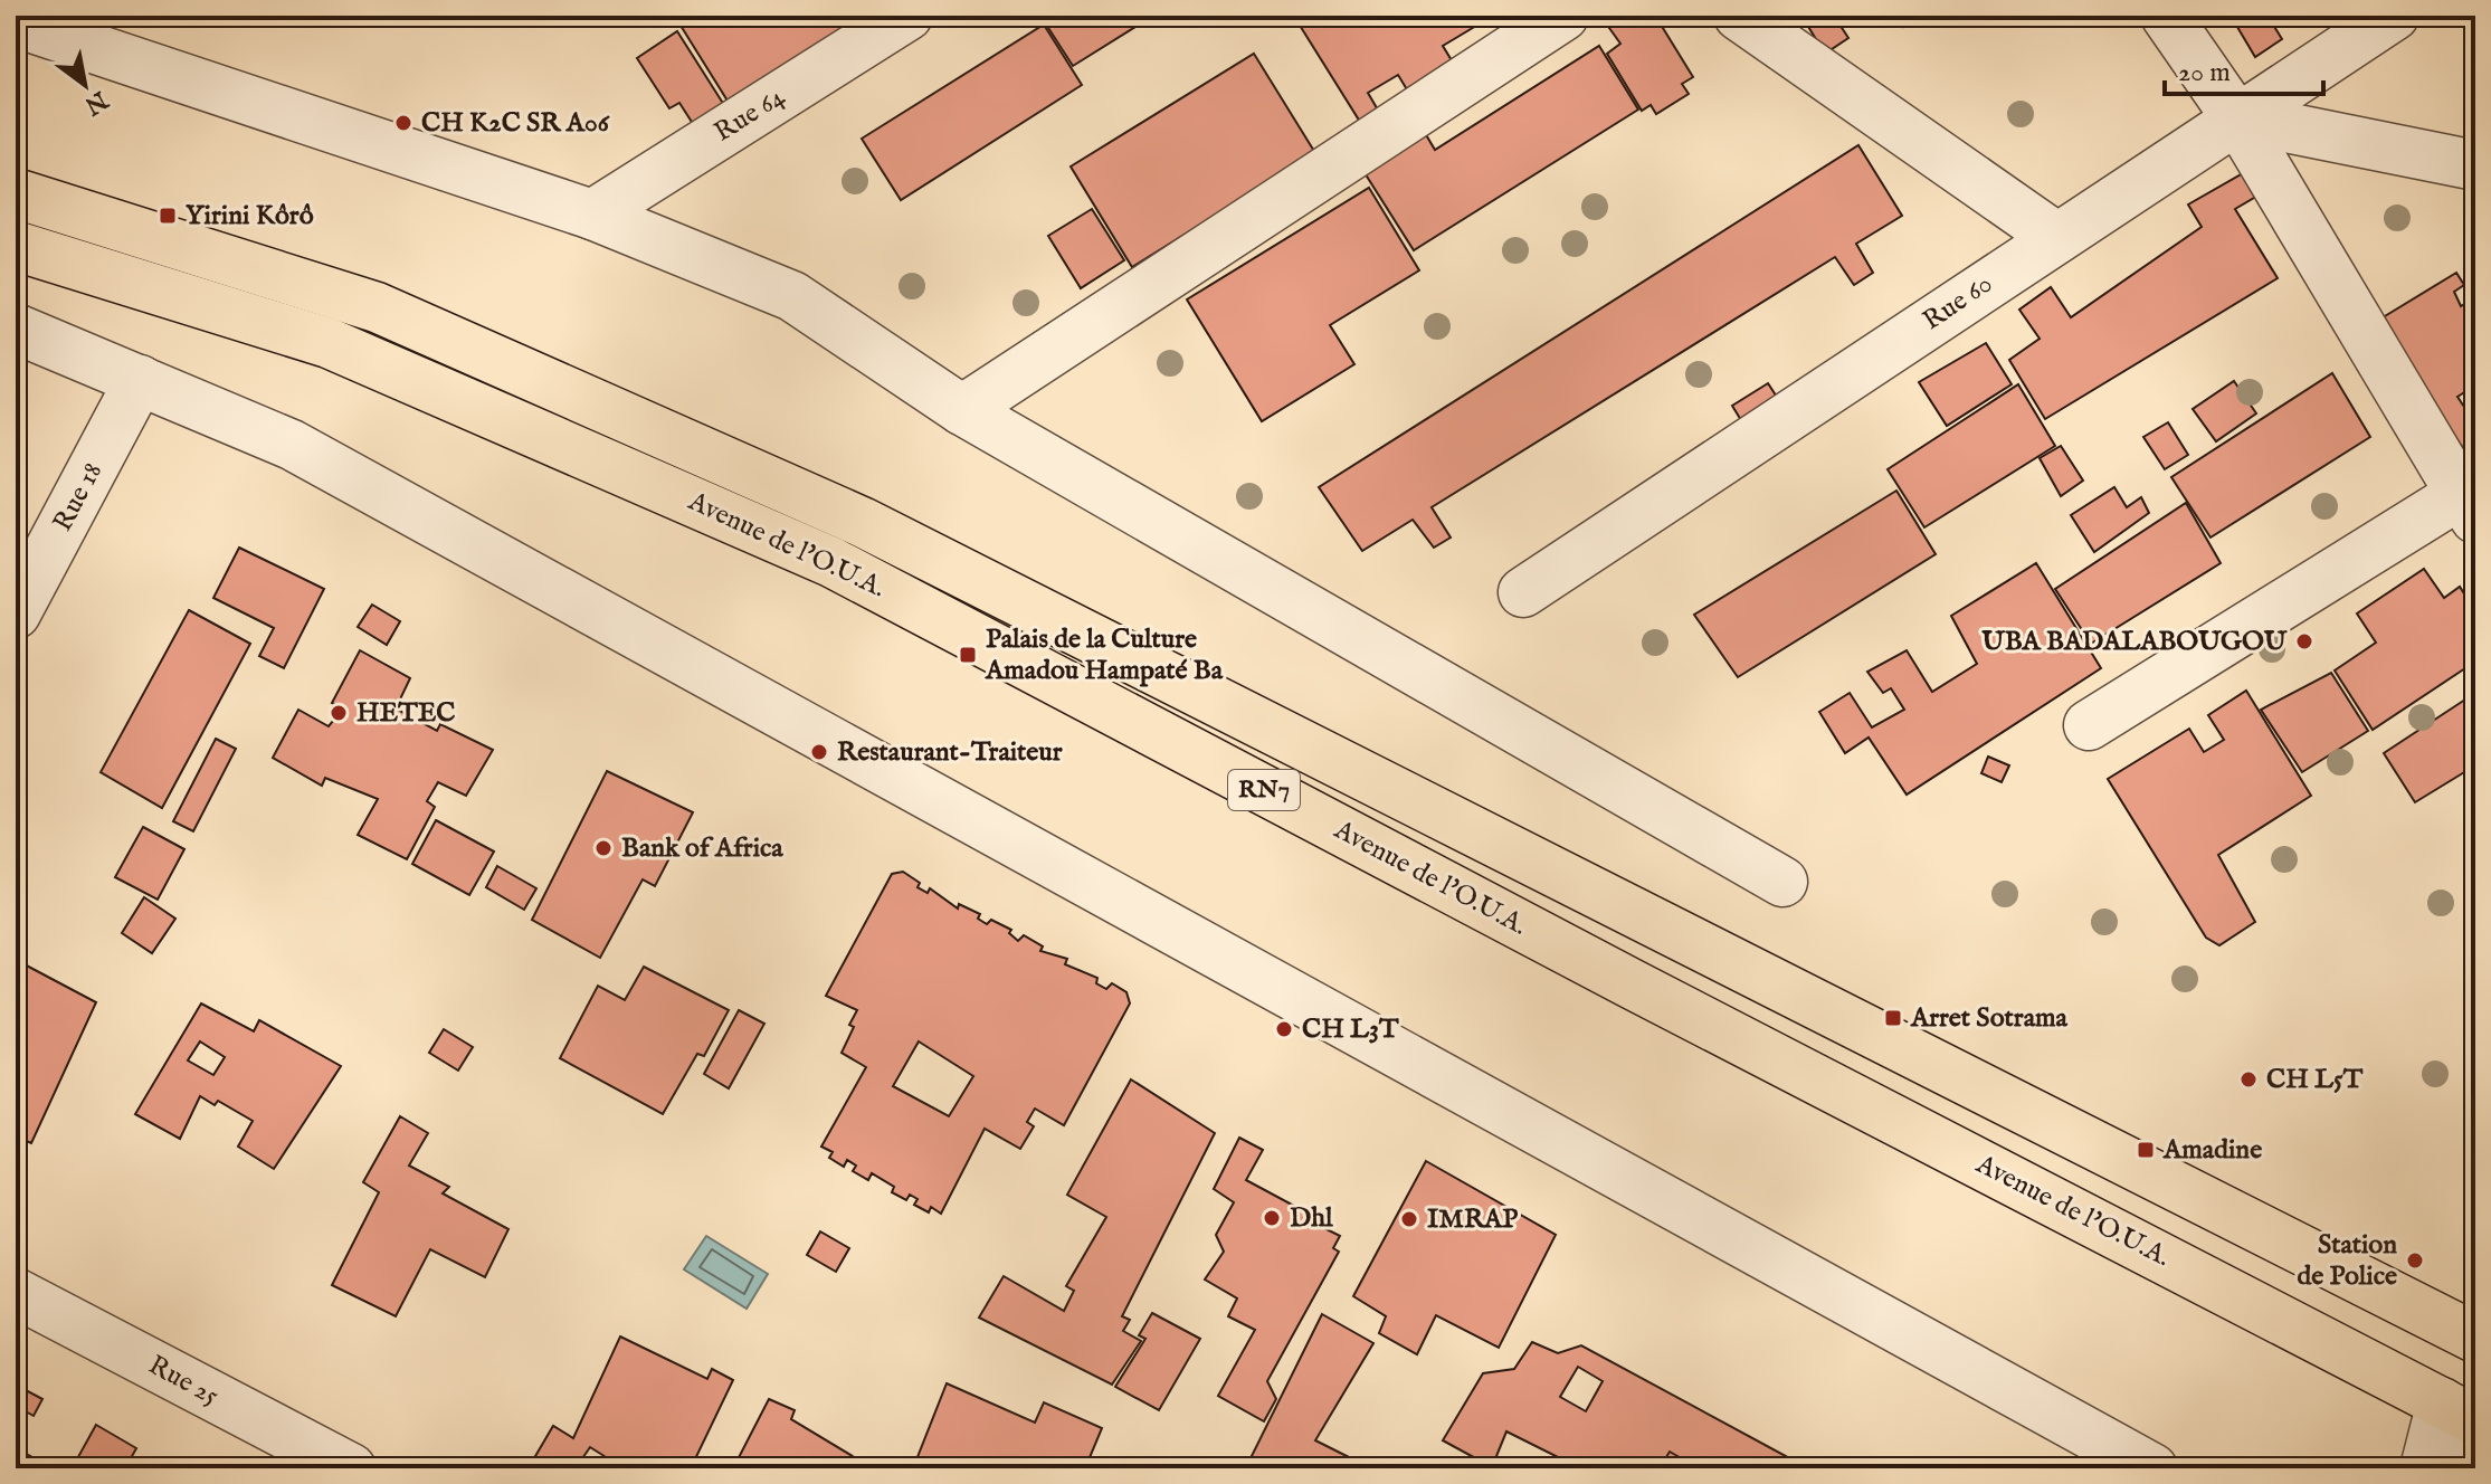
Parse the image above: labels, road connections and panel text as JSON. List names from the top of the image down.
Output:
{
  "streets": {
    "main road": ["Avenue de l'O.U.A.", "RN7"],
    "street": [
      "Rue 64",
      "Rue 60",
      "Rue 18",
      "Rue 25"
    ]
  },
  "places": {
    "other": [
      "CH K2C SR A06",
      "UBA BADALABOUGOU",
      "HETEC",
      "Restaurant-Traiteur",
      "Bank of Africa",
      "CH L3T",
      "CH L5T",
      "Dhl",
      "IMRAP",
      "Station de Police"
    ],
    "transit": [
      "Yirini Kôrô",
      "Palais de la Culture Amadou Hampaté Ba",
      "Arret Sotrama",
      "Amadine"
    ]
  },
  "scale_bar": "20 m",
  "north": "bottom right"
}
